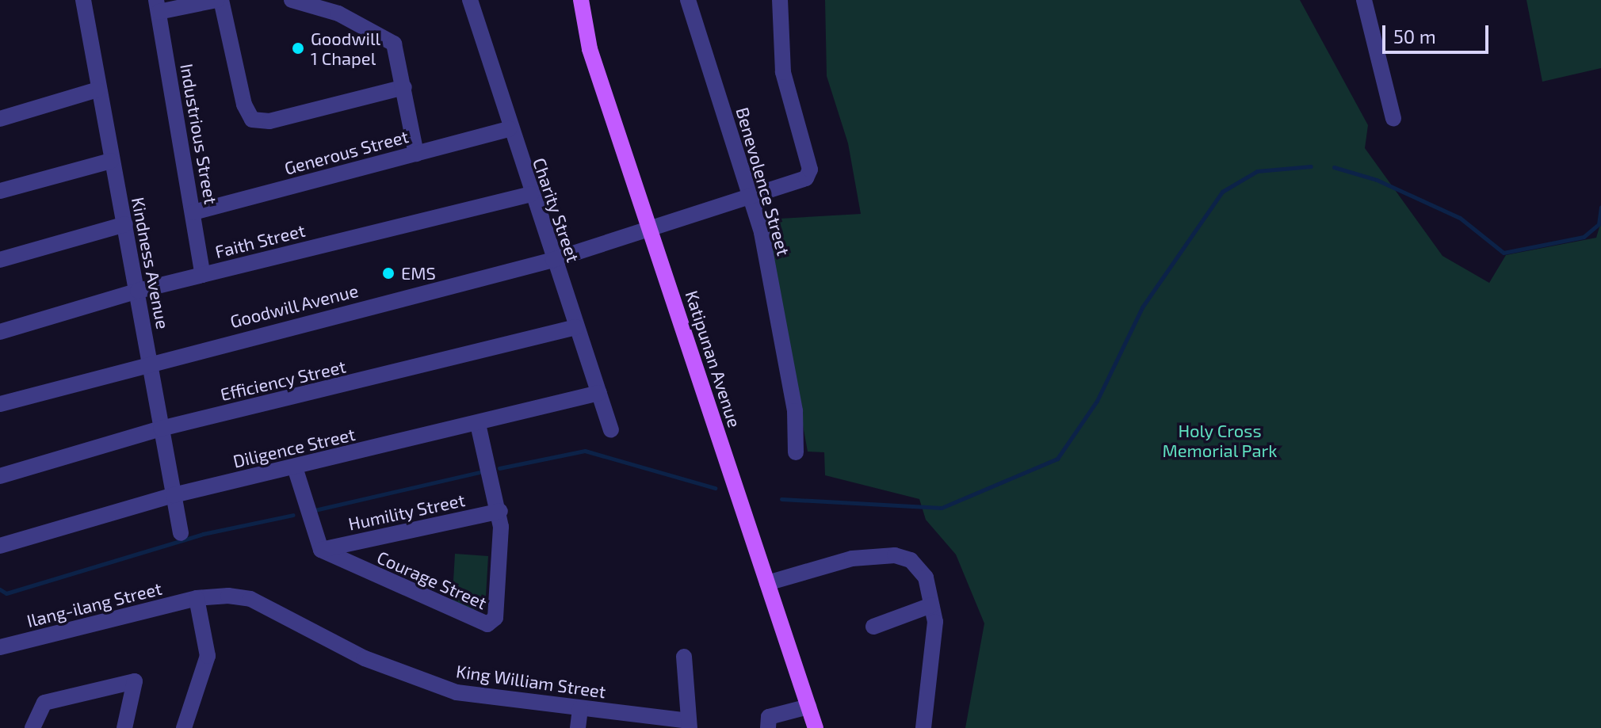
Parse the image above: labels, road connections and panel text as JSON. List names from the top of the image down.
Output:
{
  "streets": {
    "main road": ["Katipunan Avenue"],
    "street": [
      "Industrious Street",
      "Generous Street",
      "Benevolence Street",
      "Charity Street",
      "Faith Street",
      "Kindness Avenue",
      "Goodwill Avenue",
      "Efficiency Street",
      "Diligence Street",
      "Humility Street",
      "Courage Street",
      "Ilang-ilang Street",
      "King William Street"
    ]
  },
  "crossings": [
    ["Industrious Street", "Generous Street"],
    ["Industrious Street", "Faith Street"],
    ["Generous Street", "Charity Street"],
    ["Benevolence Street", "Goodwill Avenue"],
    ["Charity Street", "Faith Street"],
    ["Charity Street", "Goodwill Avenue"],
    ["Charity Street", "Efficiency Street"],
    ["Charity Street", "Diligence Street"],
    ["Faith Street", "Kindness Avenue"],
    ["Kindness Avenue", "Goodwill Avenue"],
    ["Kindness Avenue", "Efficiency Street"],
    ["Kindness Avenue", "Diligence Street"],
    ["Goodwill Avenue", "Katipunan Avenue"],
    ["Diligence Street", "Courage Street"],
    ["Humility Street", "Courage Street"],
    ["Ilang-ilang Street", "King William Street"]
  ],
  "parks": ["Holy Cross Memorial Park"],
  "places": ["Goodwill 1 Chapel", "EMS"],
  "scale_bar": "50 m"
}
